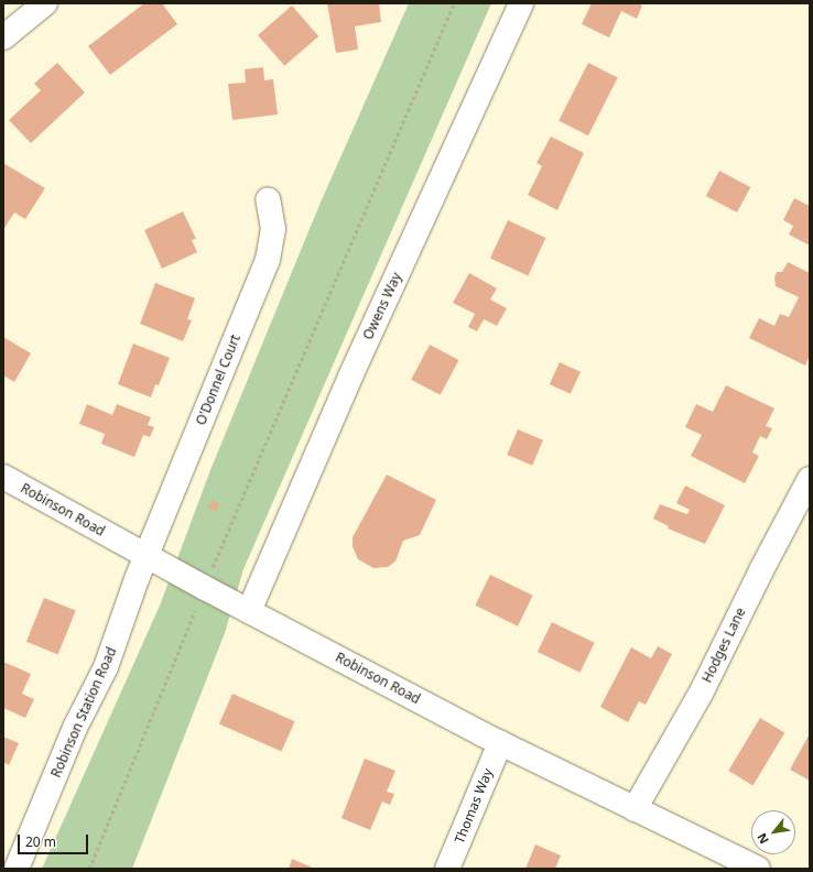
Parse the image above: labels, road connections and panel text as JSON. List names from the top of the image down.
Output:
{
  "streets": {
    "street": [
      "Owens Way",
      "O'Donnel Court",
      "Robinson Road",
      "Hodges Lane",
      "Robinson Station Road",
      "Thomas Way"
    ]
  },
  "crossings": [
    ["Owens Way", "Robinson Road"],
    ["O'Donnel Court", "Robinson Road"],
    ["O'Donnel Court", "Robinson Station Road"],
    ["Robinson Road", "Hodges Lane"],
    ["Robinson Road", "Robinson Station Road"],
    ["Robinson Road", "Thomas Way"]
  ],
  "scale_bar": "20 m",
  "north": "bottom left"
}
